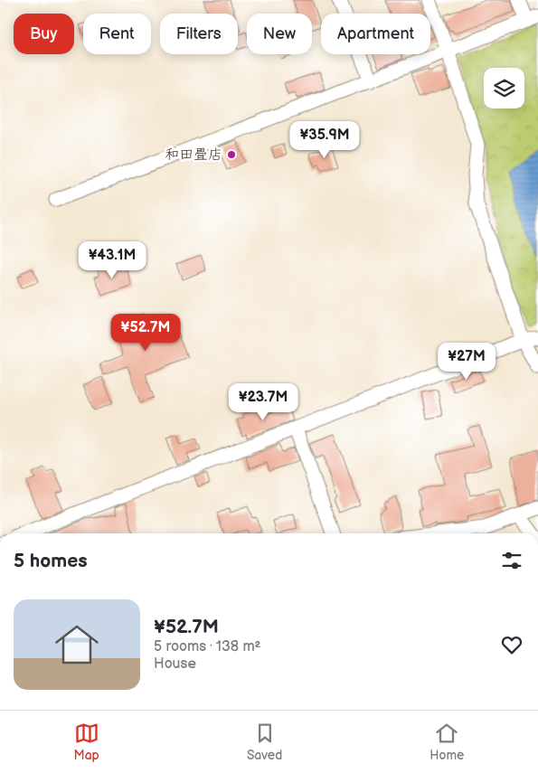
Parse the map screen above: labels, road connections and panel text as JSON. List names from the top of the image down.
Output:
{
  "places": ["和田畳店"],
  "page": {
    "chip": [
      "Buy",
      "Rent",
      "Filters",
      "New",
      "Apartment"
    ],
    "price": [
      "¥35.9M",
      "¥43.1M",
      "¥52.7M",
      "¥27M",
      "¥23.7M"
    ],
    "heading": "5 homes",
    "list": [
      {
        "name": "¥52.7M",
        "note": "5 rooms · 138 m² · House"
      }
    ],
    "tabs": ["Map", "Saved", "Home"]
  }
}
